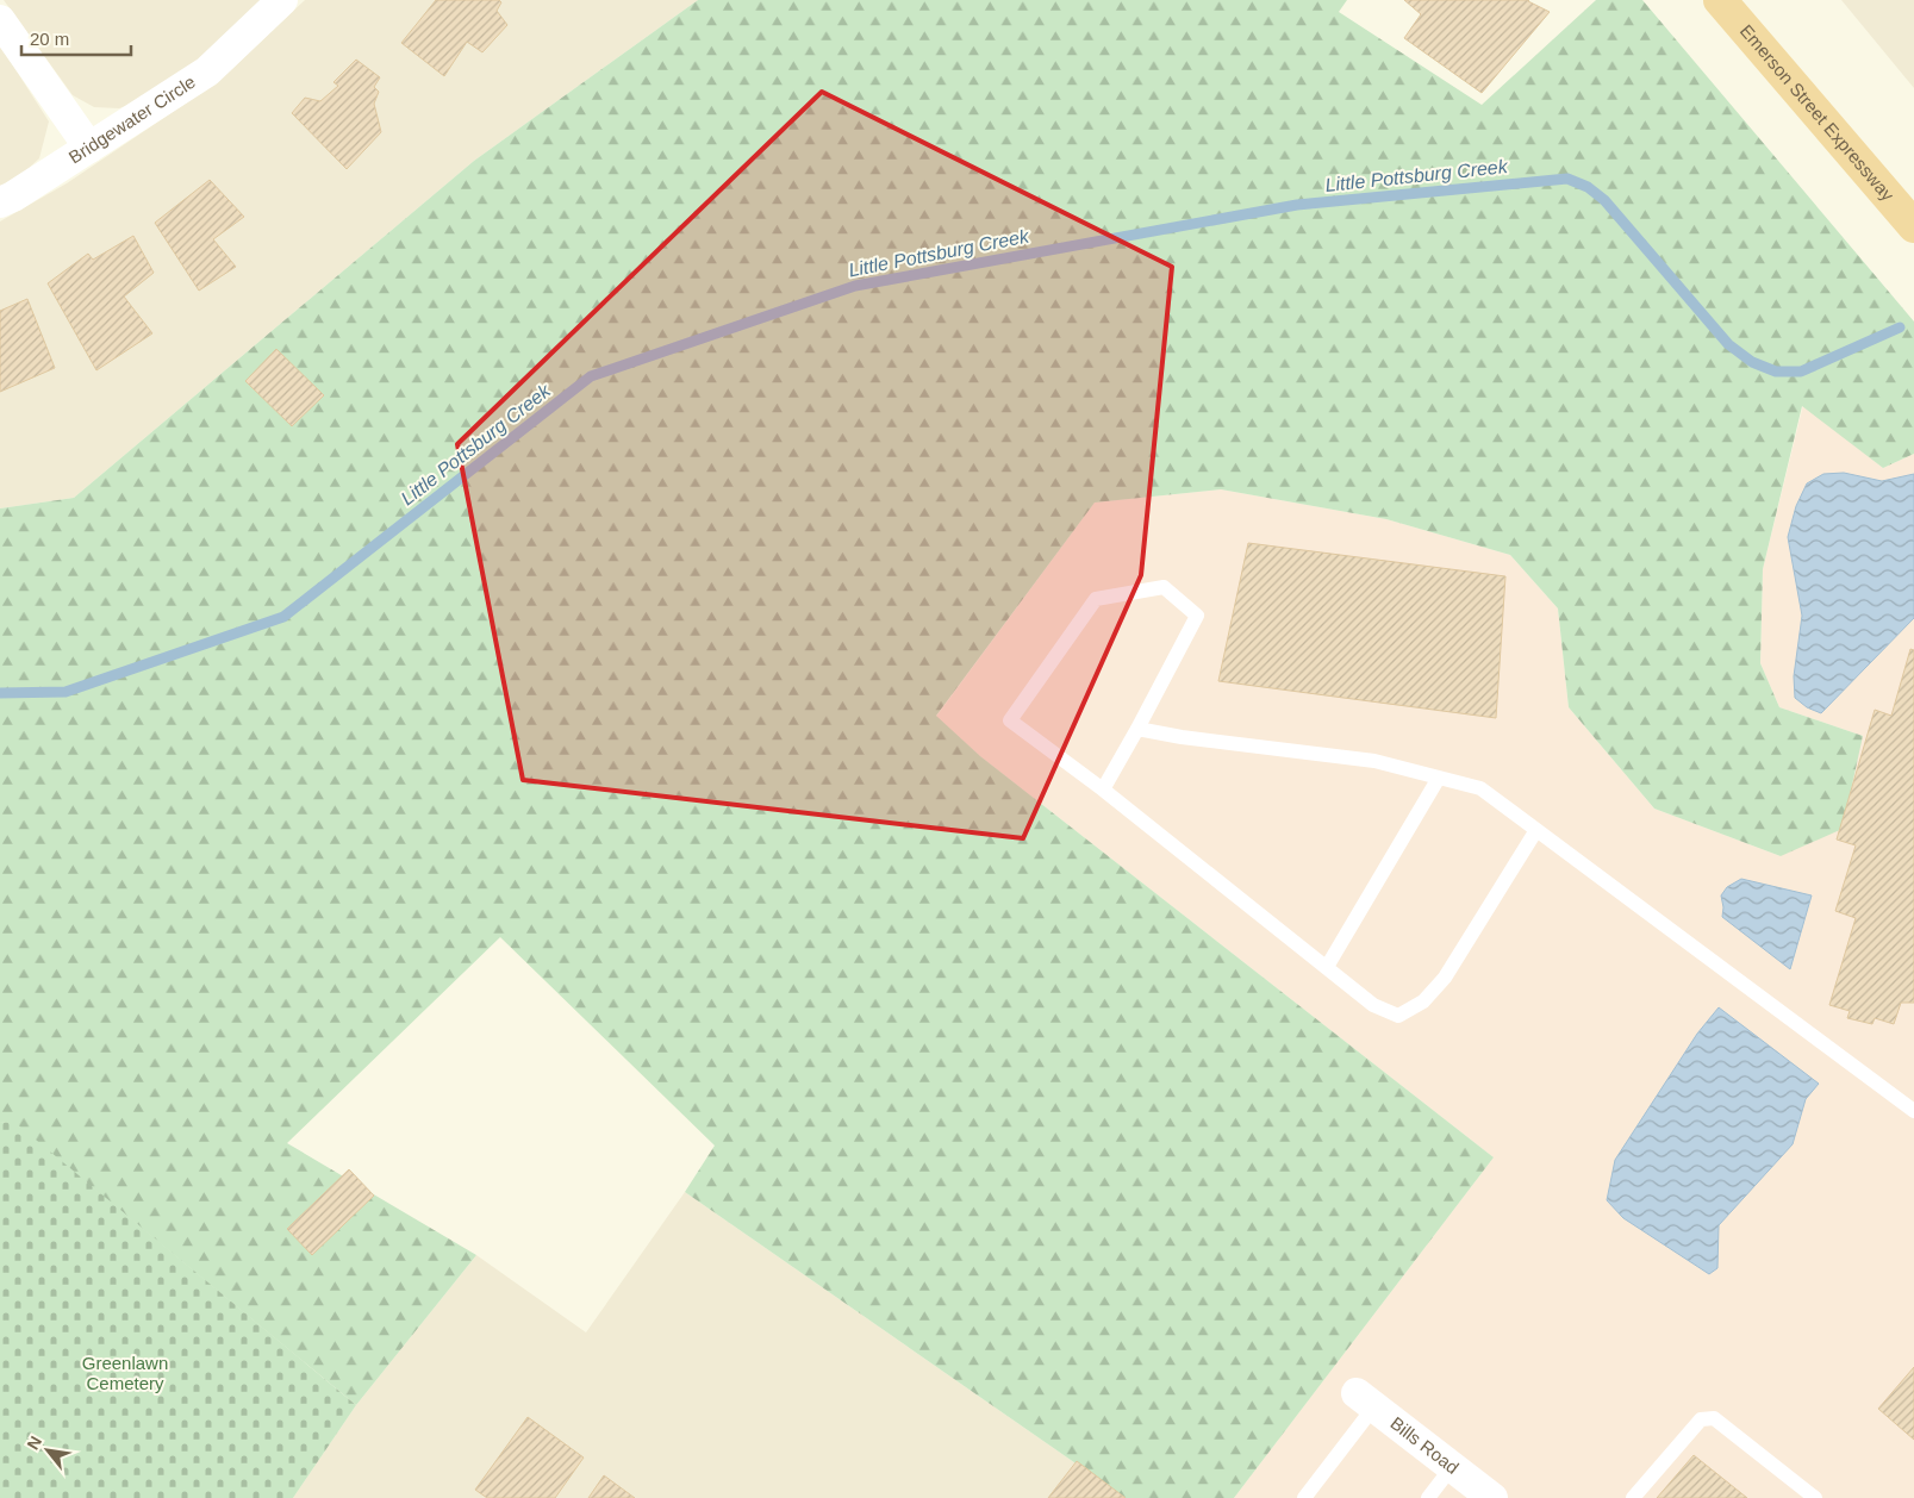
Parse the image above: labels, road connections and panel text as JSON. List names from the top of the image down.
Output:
{
  "streets": {
    "highway": ["Emerson Street Expressway"],
    "street": ["Bridgewater Circle", "Bills Road"]
  },
  "water": ["Little Pottsburg Creek"],
  "parks": ["Greenlawn Cemetery"],
  "scale_bar": "20 m",
  "north": "top left"
}
